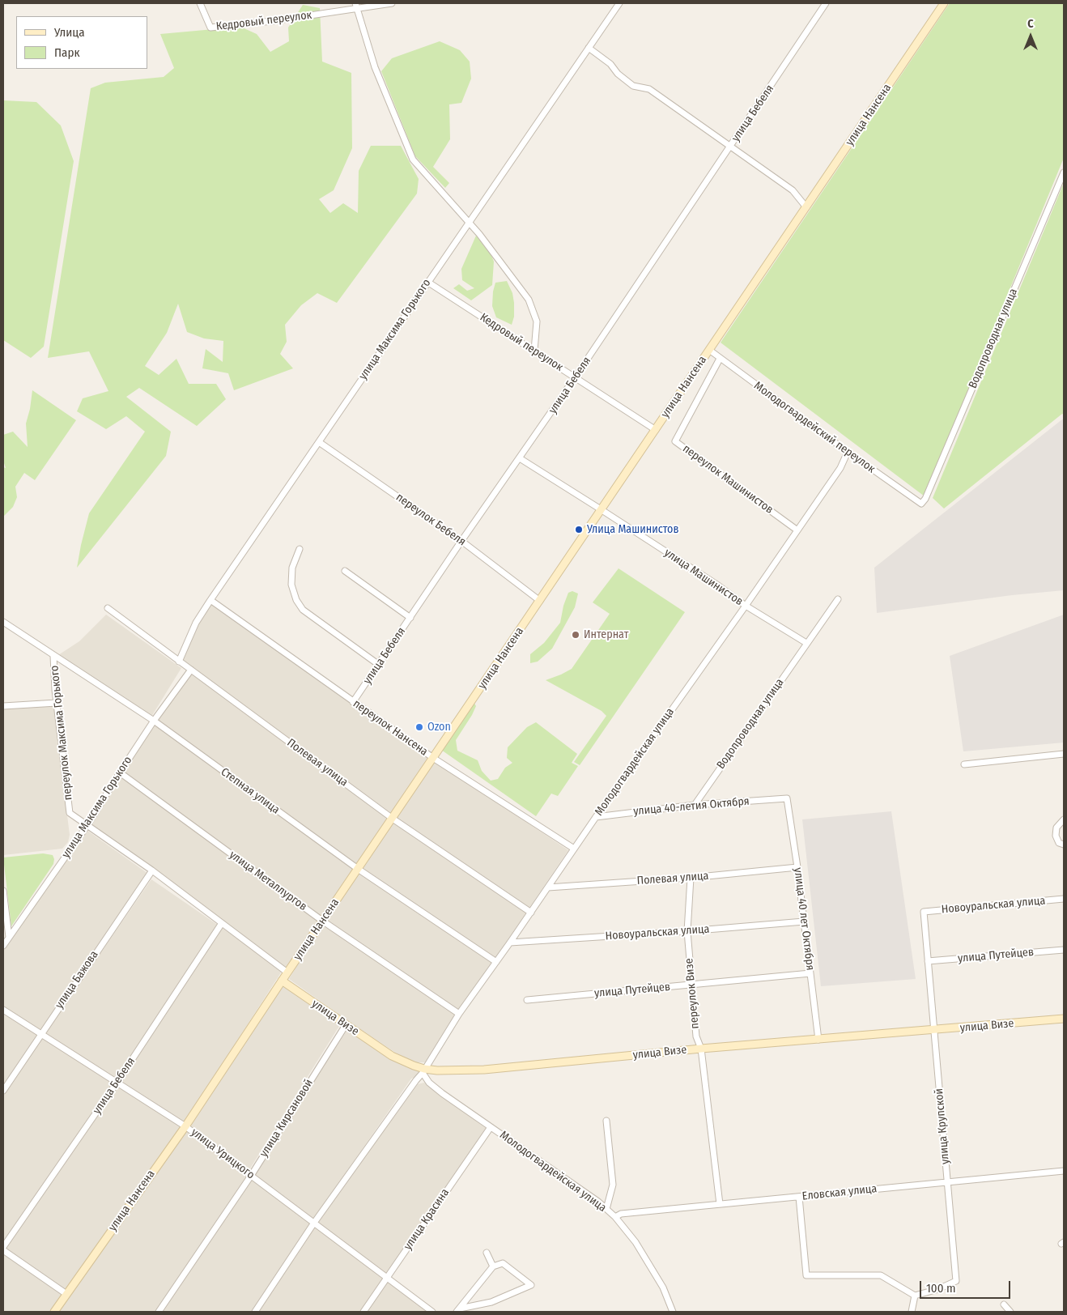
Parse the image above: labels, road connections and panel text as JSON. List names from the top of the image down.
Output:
{
  "streets": {
    "main road": ["улица Нансена", "улица Визе"],
    "street": [
      "Кедровый переулок",
      "улица Бебеля",
      "улица Максима Горького",
      "Водопроводная улица",
      "Молодогвардейский переулок",
      "переулок Машинистов",
      "переулок Бебеля",
      "улица Машинистов",
      "переулок Нансена",
      "переулок Максима Горького",
      "Молодогвардейская улица",
      "Полевая улица",
      "Степная улица",
      "улица 40-летия Октября",
      "улица Металлургов",
      "Новоуральская улица",
      "улица 40 лет Октября",
      "улица Путейцев",
      "улица Бажова",
      "переулок Визе",
      "улица Кирсановой",
      "улица Крупской",
      "улица Урицкого",
      "Еловская улица",
      "улица Красина"
    ]
  },
  "crossings": [
    ["Кедровый переулок", "улица Бебеля"],
    ["Кедровый переулок", "улица Нансена"],
    ["Кедровый переулок", "улица Максима Горького"],
    ["улица Бебеля", "переулок Бебеля"],
    ["улица Бебеля", "улица Машинистов"],
    ["улица Бебеля", "переулок Нансена"],
    ["улица Бебеля", "улица Урицкого"],
    ["улица Нансена", "Молодогвардейский переулок"],
    ["улица Нансена", "переулок Бебеля"],
    ["улица Нансена", "улица Машинистов"],
    ["улица Нансена", "переулок Нансена"],
    ["улица Нансена", "Полевая улица"],
    ["улица Нансена", "Степная улица"],
    ["улица Нансена", "улица Металлургов"],
    ["улица Нансена", "улица Визе"],
    ["улица Нансена", "улица Урицкого"],
    ["улица Максима Горького", "переулок Бебеля"],
    ["улица Максима Горького", "переулок Нансена"],
    ["улица Максима Горького", "переулок Максима Горького"],
    ["улица Максима Горького", "Полевая улица"],
    ["улица Максима Горького", "Степная улица"],
    ["улица Максима Горького", "улица Металлургов"],
    ["Водопроводная улица", "Молодогвардейский переулок"],
    ["Водопроводная улица", "улица Машинистов"],
    ["Водопроводная улица", "улица 40-летия Октября"],
    ["Молодогвардейский переулок", "переулок Машинистов"],
    ["Молодогвардейский переулок", "Молодогвардейская улица"],
    ["переулок Машинистов", "Молодогвардейская улица"],
    ["улица Машинистов", "Молодогвардейская улица"],
    ["переулок Нансена", "Молодогвардейская улица"],
    ["переулок Максима Горького", "Степная улица"],
    ["Молодогвардейская улица", "Полевая улица"],
    ["Молодогвардейская улица", "Степная улица"],
    ["Молодогвардейская улица", "улица 40-летия Октября"],
    ["Молодогвардейская улица", "улица Металлургов"],
    ["Молодогвардейская улица", "Новоуральская улица"],
    ["Молодогвардейская улица", "улица Визе"],
    ["Молодогвардейская улица", "улица Урицкого"],
    ["Молодогвардейская улица", "Еловская улица"],
    ["Молодогвардейская улица", "улица Красина"],
    ["Полевая улица", "улица 40 лет Октября"],
    ["Полевая улица", "переулок Визе"],
    ["улица 40-летия Октября", "улица 40 лет Октября"],
    ["Новоуральская улица", "улица 40 лет Октября"],
    ["Новоуральская улица", "переулок Визе"],
    ["Новоуральская улица", "улица Крупской"],
    ["улица 40 лет Октября", "улица Путейцев"],
    ["улица 40 лет Октября", "улица Визе"],
    ["улица Путейцев", "переулок Визе"],
    ["улица Путейцев", "улица Крупской"],
    ["улица Бажова", "улица Урицкого"],
    ["переулок Визе", "улица Визе"],
    ["переулок Визе", "Еловская улица"],
    ["улица Визе", "улица Кирсановой"],
    ["улица Визе", "улица Крупской"],
    ["улица Кирсановой", "улица Урицкого"],
    ["улица Крупской", "Еловская улица"],
    ["улица Урицкого", "улица Красина"]
  ],
  "places": ["Улица Машинистов", "Интернат", "Ozon"],
  "legend": ["Улица", "Парк"],
  "scale_bar": "100 m",
  "north": "top"
}
